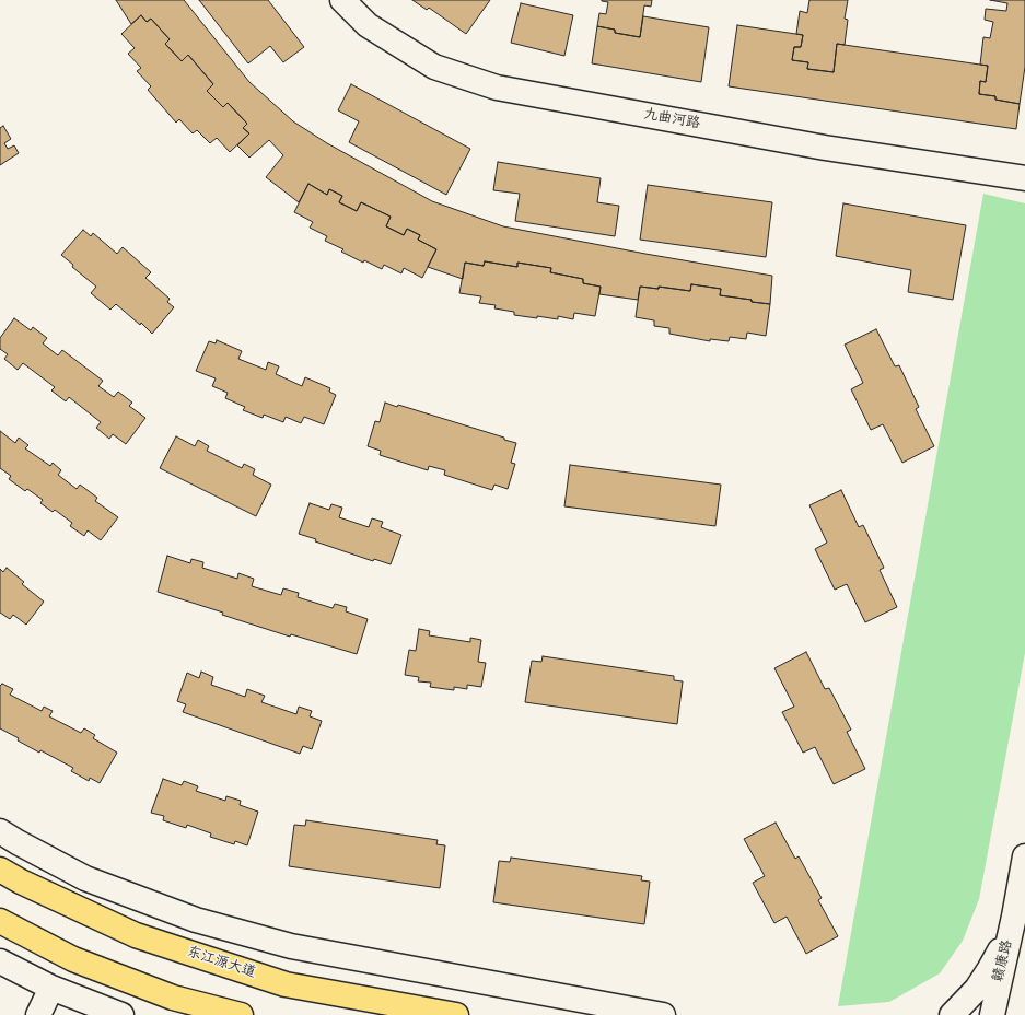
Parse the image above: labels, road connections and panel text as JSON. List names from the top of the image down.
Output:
{
  "streets": {
    "main road": ["东江源大道"],
    "street": ["九曲河路", "赣康路"]
  }
}
